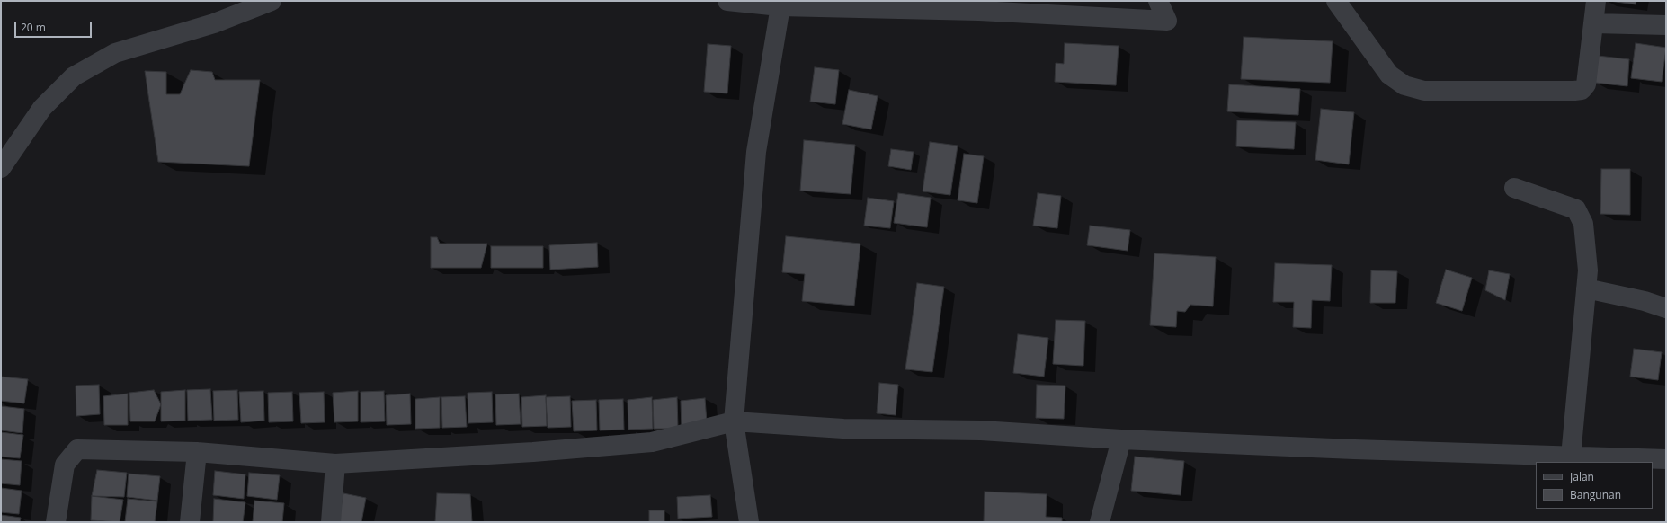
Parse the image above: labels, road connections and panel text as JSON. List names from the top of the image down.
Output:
{
  "legend": ["Jalan", "Bangunan"],
  "scale_bar": "20 m"
}
